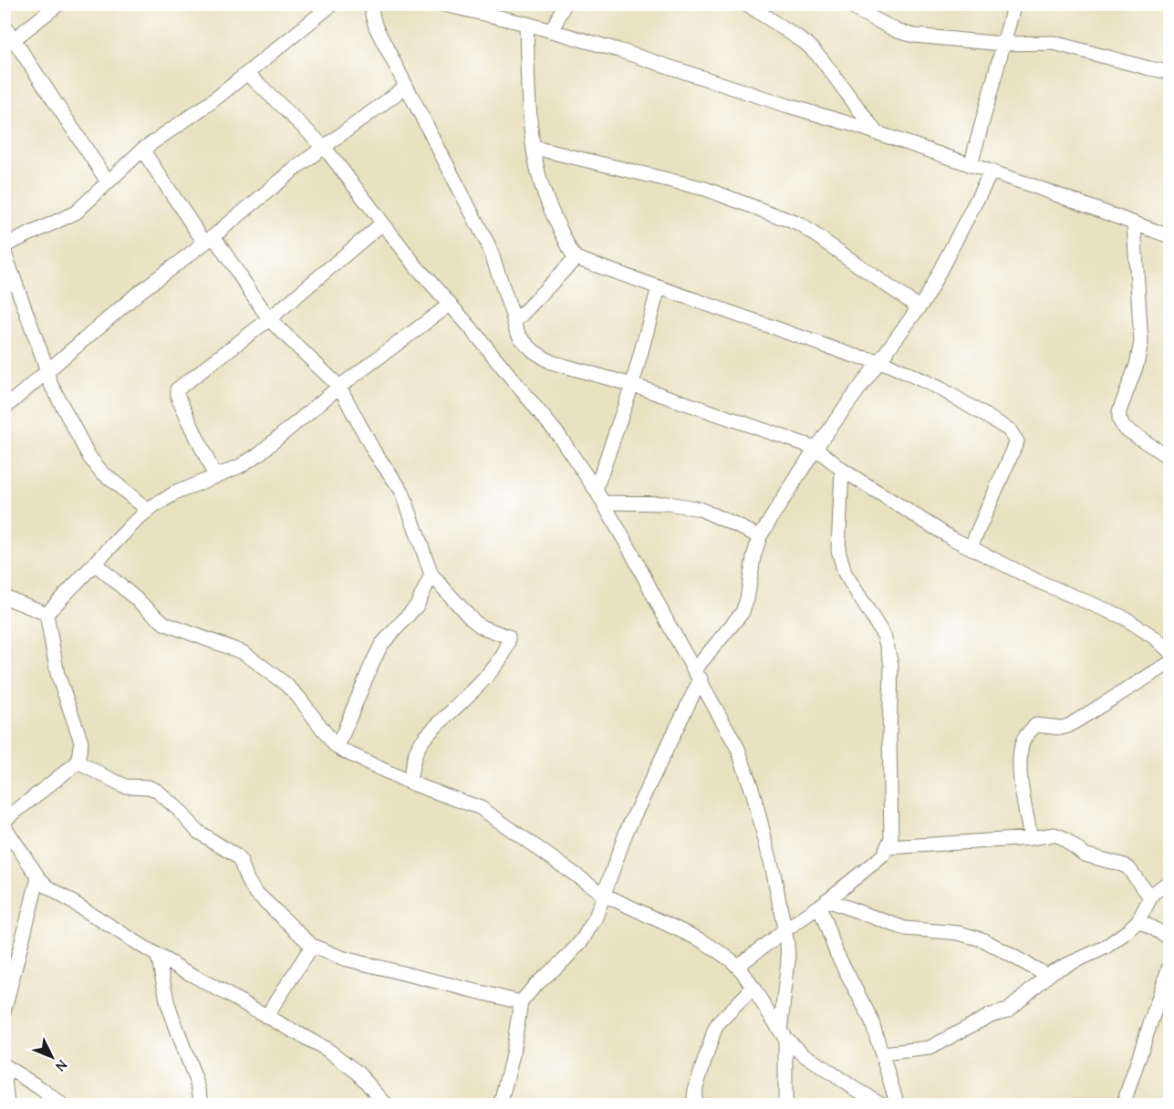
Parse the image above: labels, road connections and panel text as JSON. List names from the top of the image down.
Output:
{
  "north": "bottom right"
}
